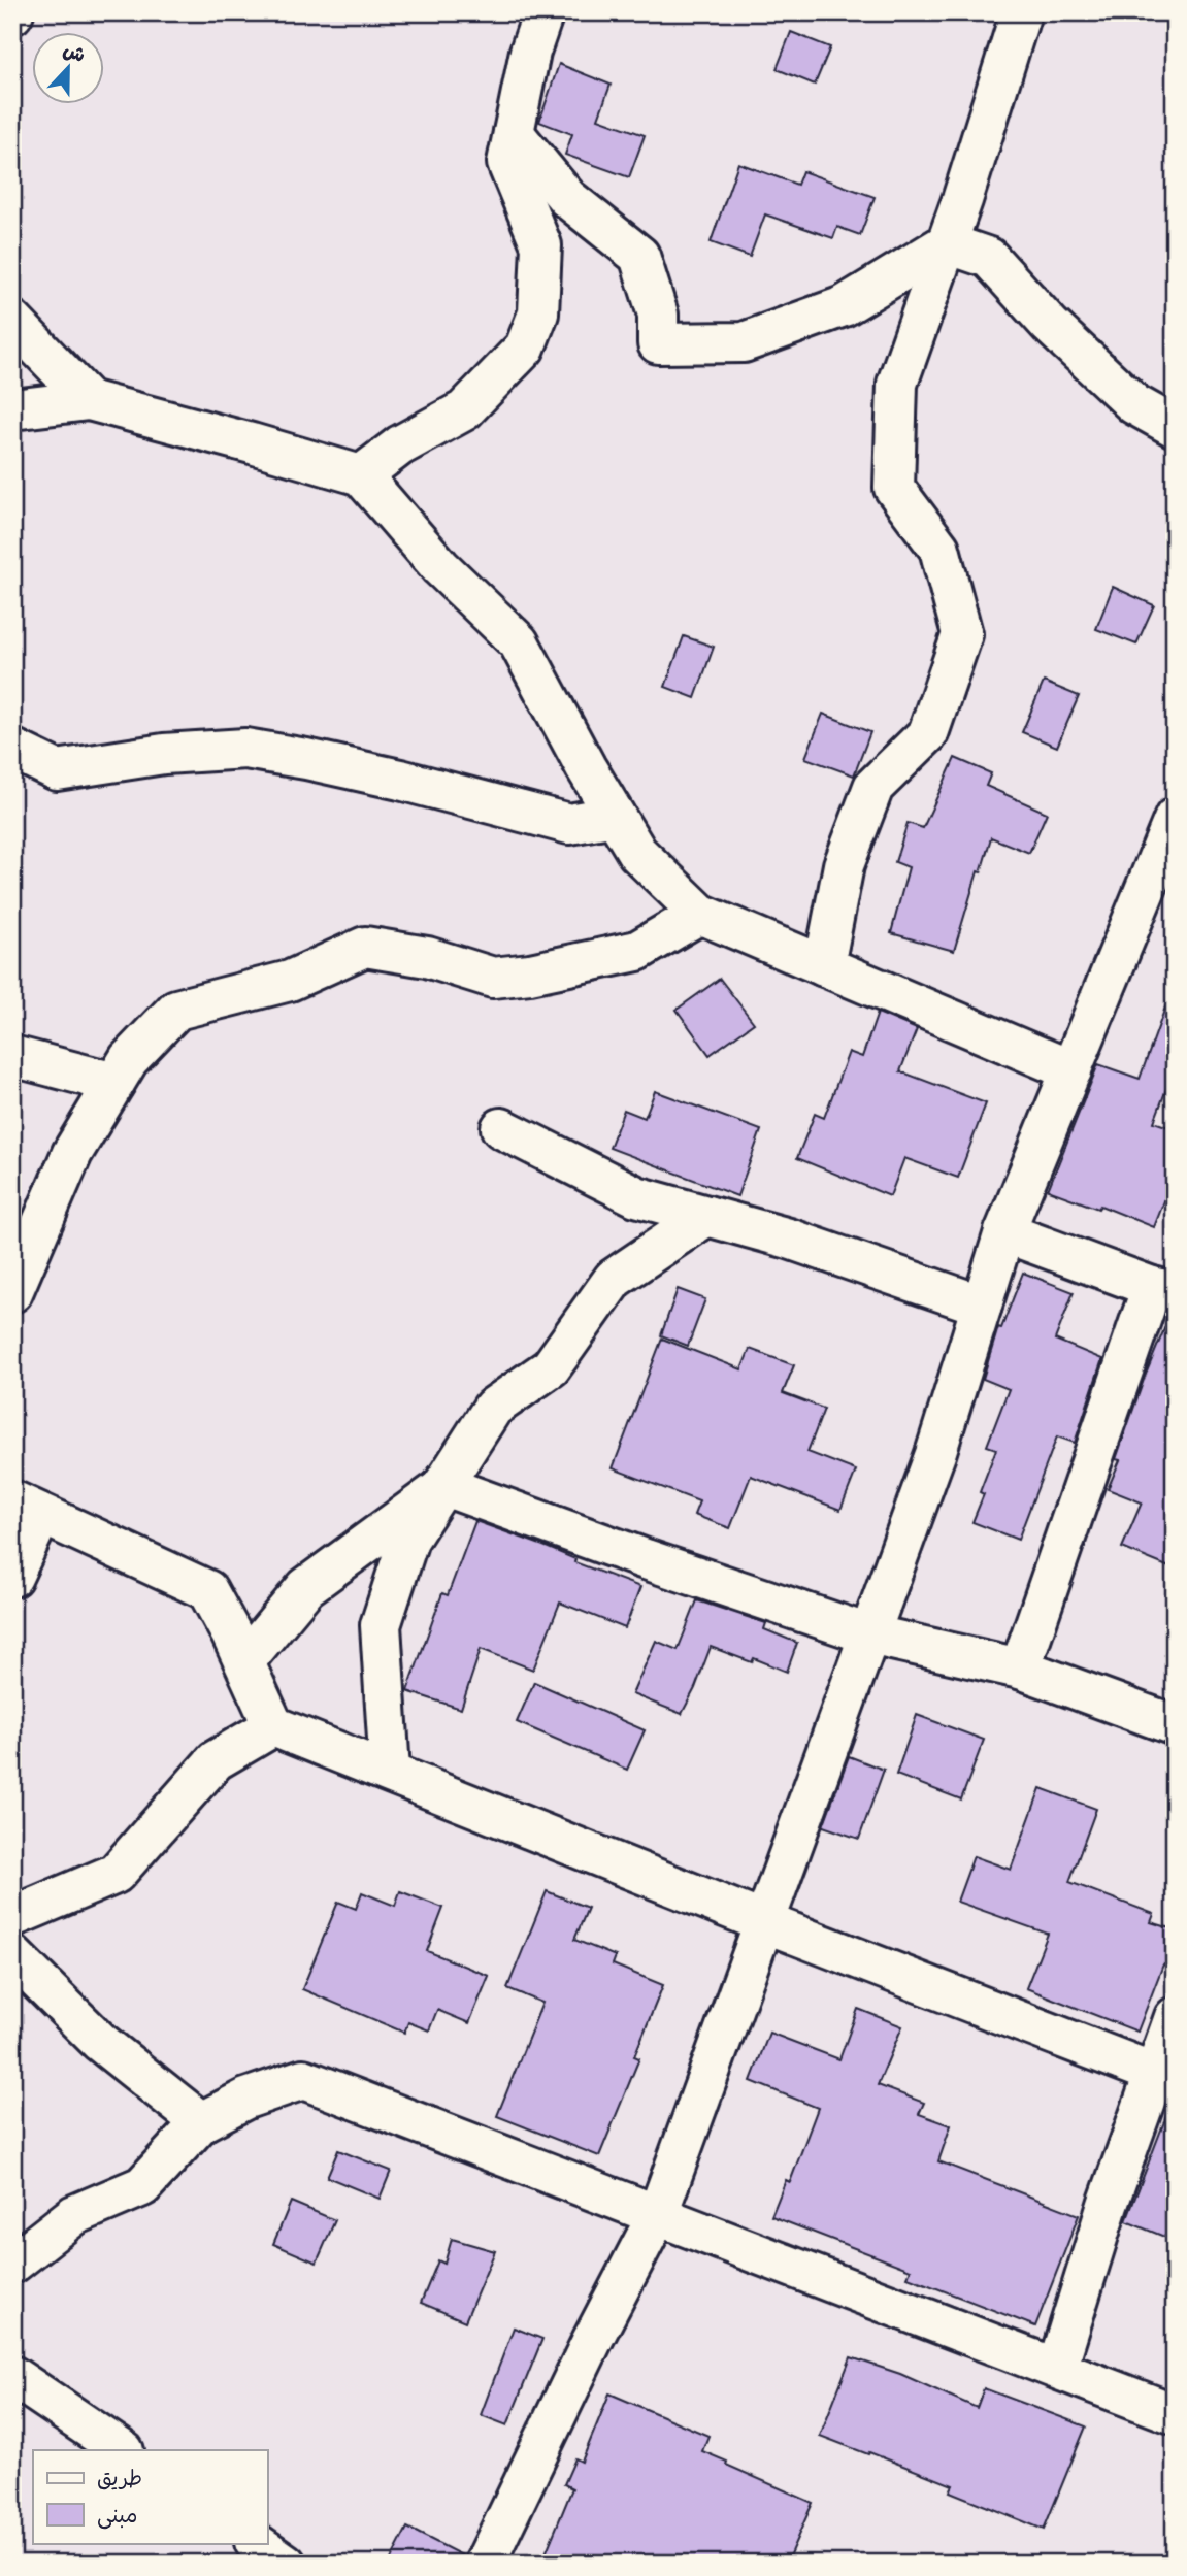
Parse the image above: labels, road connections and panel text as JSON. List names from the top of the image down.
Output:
{
  "legend": ["طريق", "مبنى"],
  "north": "top"
}
